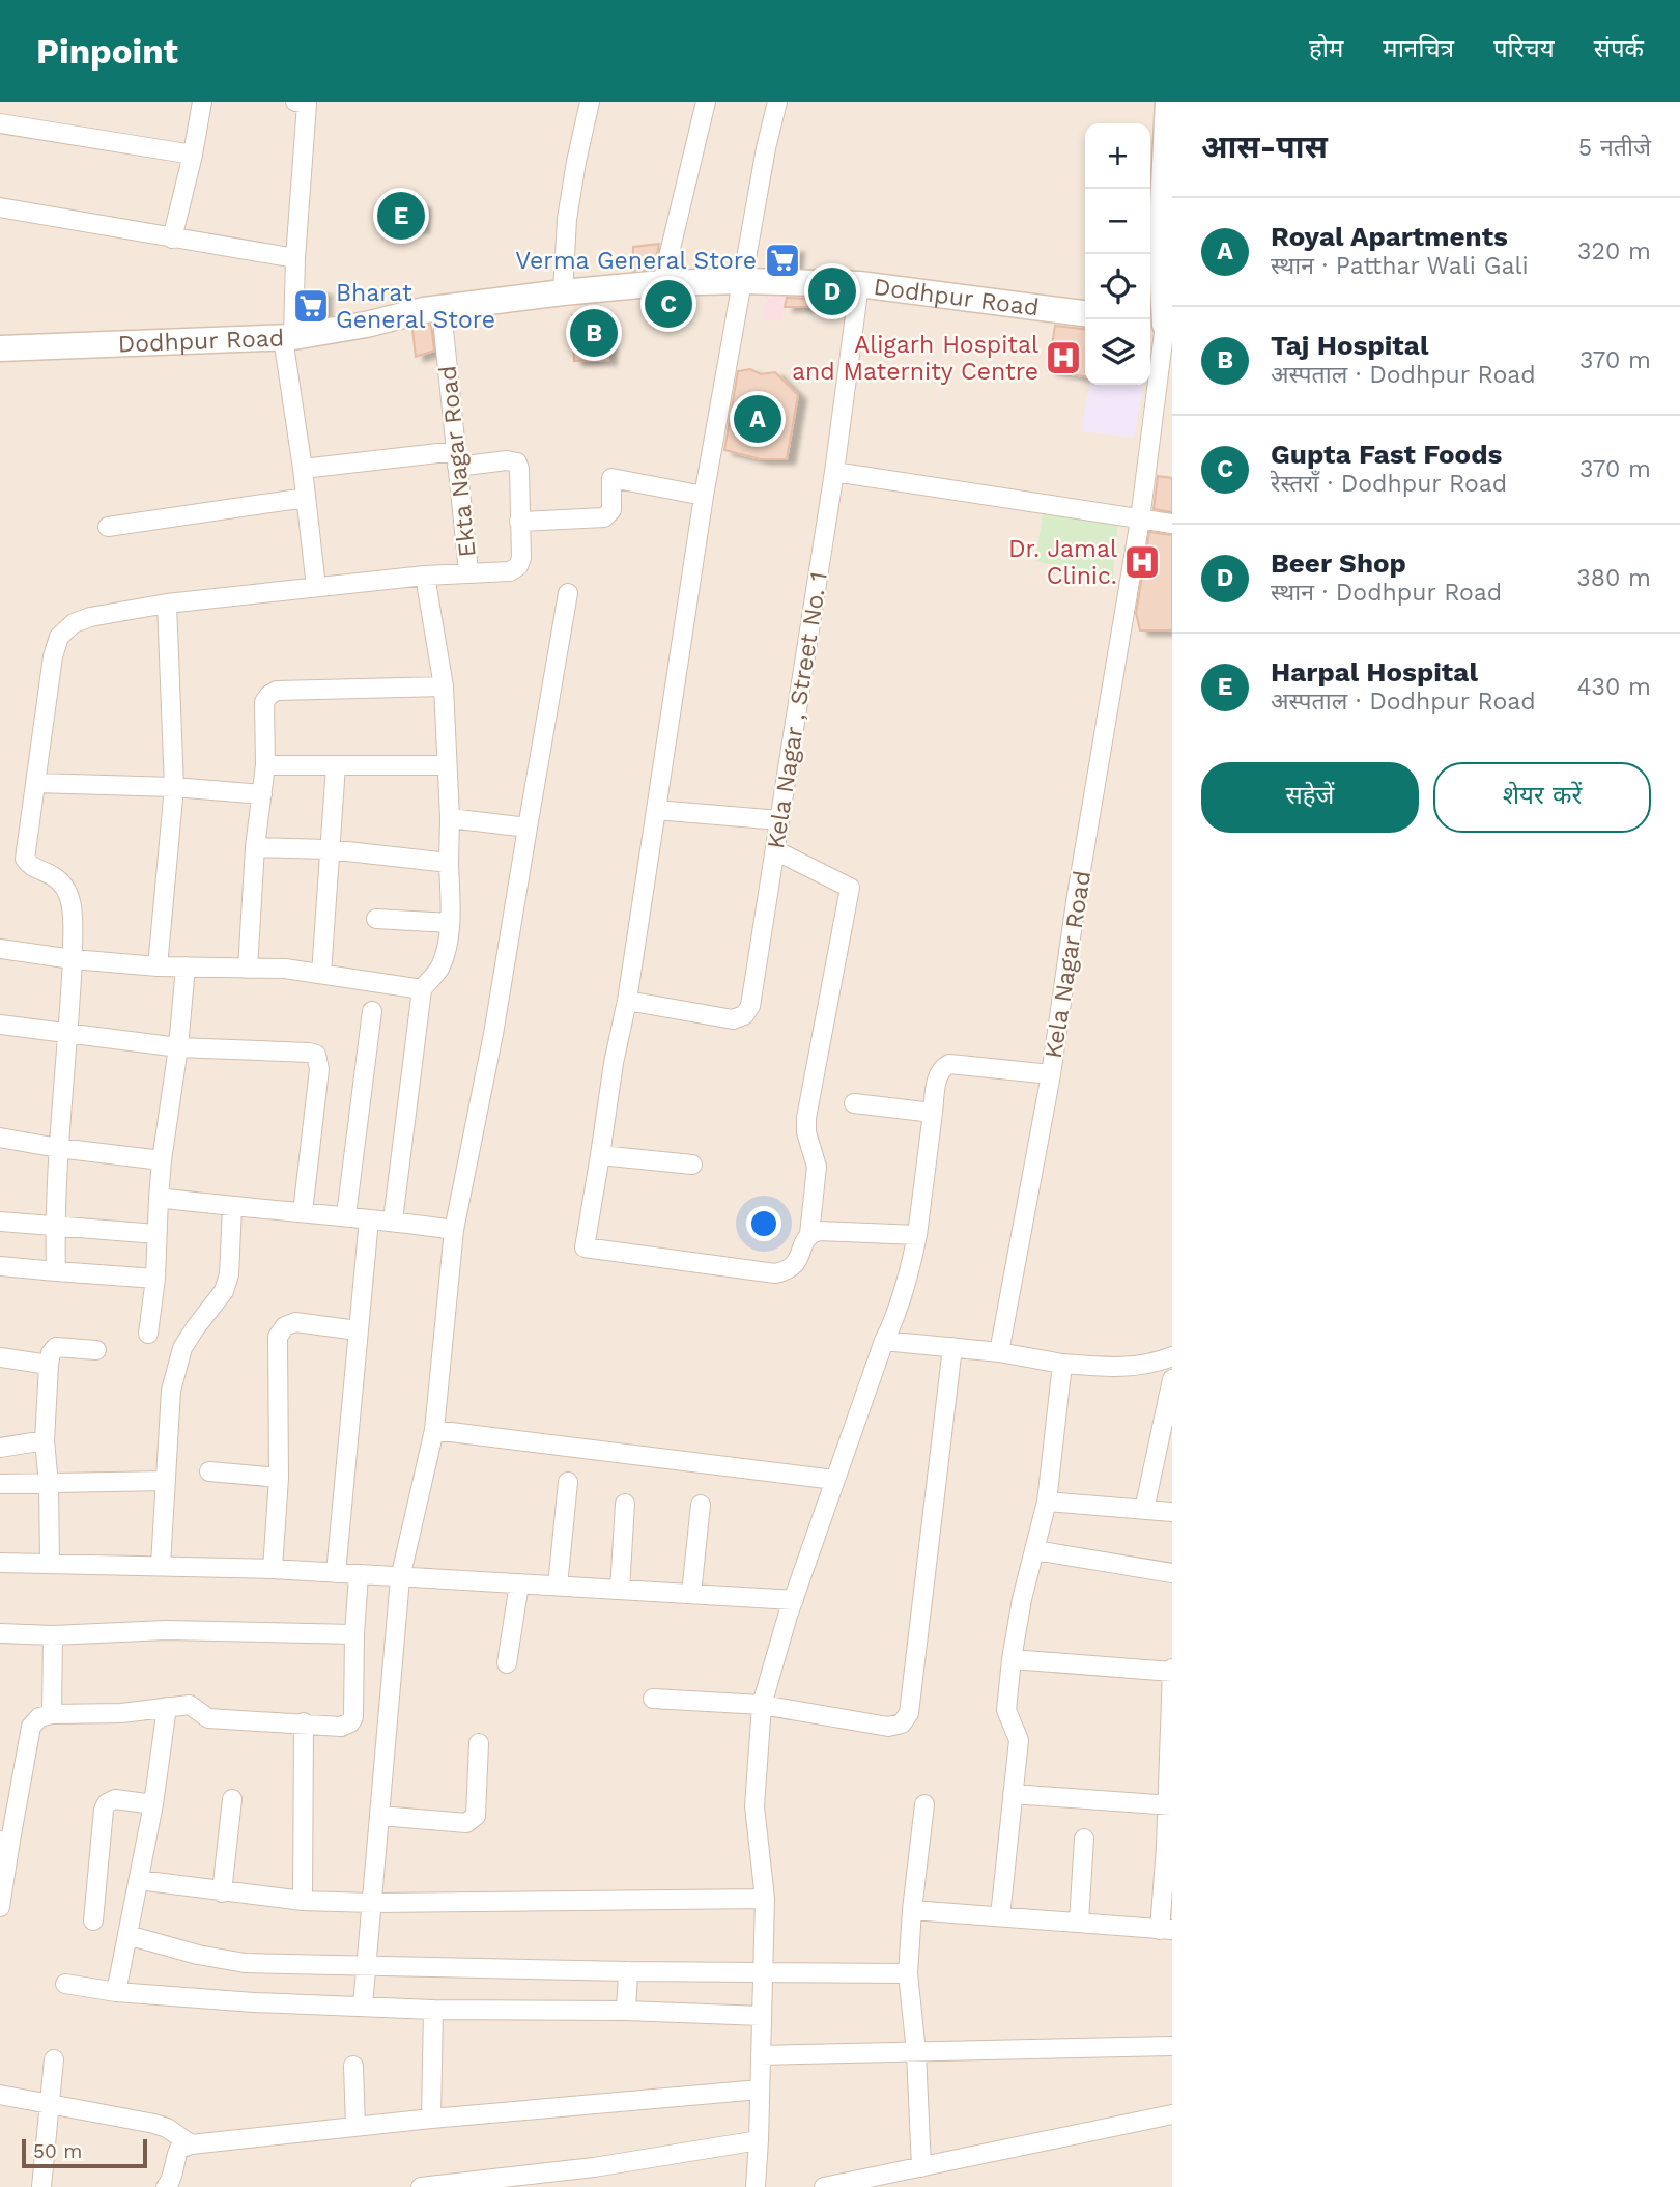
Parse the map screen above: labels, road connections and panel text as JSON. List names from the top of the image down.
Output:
{
  "streets": {
    "street": [
      "Dodhpur Road",
      "Ekta Nagar Road",
      "Kela Nagar , Street No. 1",
      "Kela Nagar Road"
    ]
  },
  "crossings": [
    ["Dodhpur Road", "Ekta Nagar Road"],
    ["Dodhpur Road", "Kela Nagar , Street No. 1"]
  ],
  "places": {
    "supermarket": ["Verma General Store", "Bharat General Store"],
    "hospital": ["Aligarh Hospital and Maternity Centre", "Dr. Jamal Clinic."]
  },
  "scale_bar": "50 m",
  "page": {
    "header": "Pinpoint",
    "nav": [
      "होम",
      "मानचित्र",
      "परिचय",
      "संपर्क"
    ],
    "heading": ["आस-पास", "5 नतीजे"],
    "map_buttons": ["+", "−"],
    "pins": [
      "E",
      "D",
      "C",
      "B",
      "A"
    ],
    "list": [
      {
        "mark": "A",
        "name": "Royal Apartments",
        "note": "स्थान · Patthar Wali Gali",
        "value": "320 m"
      },
      {
        "mark": "B",
        "name": "Taj Hospital",
        "note": "अस्पताल · Dodhpur Road",
        "value": "370 m"
      },
      {
        "mark": "C",
        "name": "Gupta Fast Foods",
        "note": "रेस्तराँ · Dodhpur Road",
        "value": "370 m"
      },
      {
        "mark": "D",
        "name": "Beer Shop",
        "note": "स्थान · Dodhpur Road",
        "value": "380 m"
      },
      {
        "mark": "E",
        "name": "Harpal Hospital",
        "note": "अस्पताल · Dodhpur Road",
        "value": "430 m"
      }
    ],
    "buttons": ["सहेजें", "शेयर करें"],
    "scale": "50 m"
  }
}
